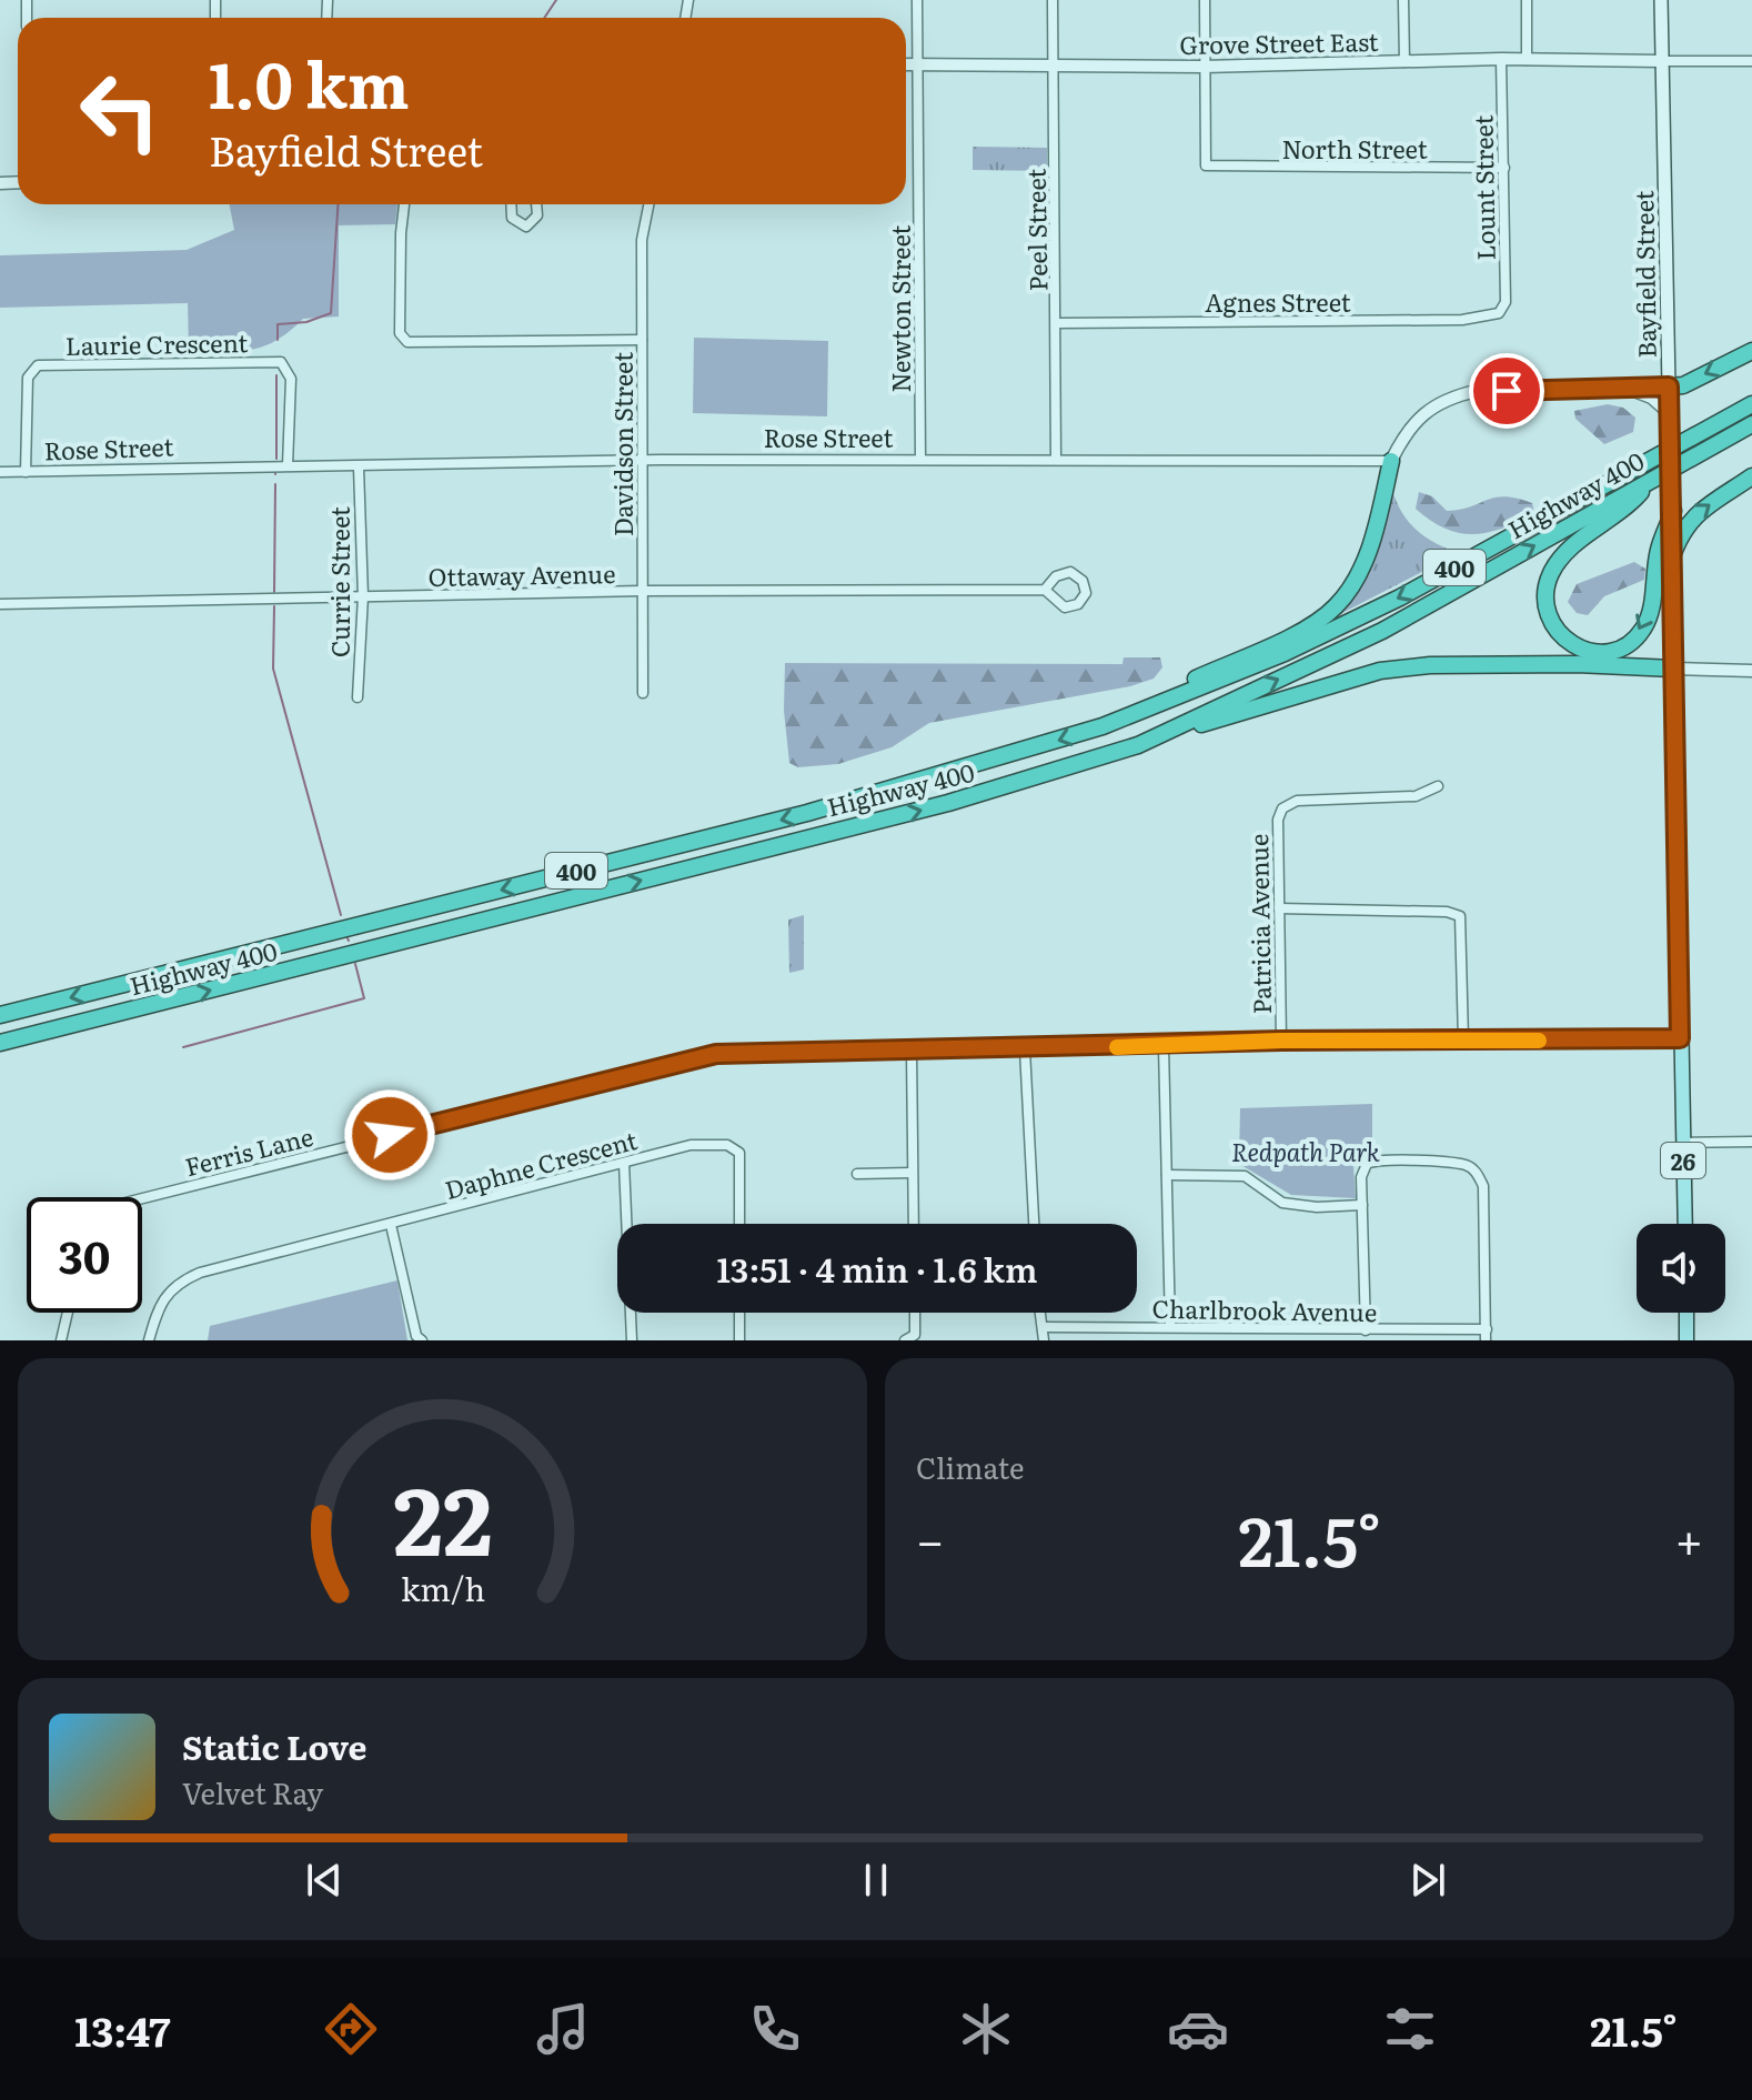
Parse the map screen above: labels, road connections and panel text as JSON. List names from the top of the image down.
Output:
{
  "streets": {
    "highway": ["Highway 400", "400"],
    "main road": ["Bayfield Street", "26"],
    "street": [
      "Grove Street East",
      "North Street",
      "Lount Street",
      "Peel Street",
      "Agnes Street",
      "Newton Street",
      "Laurie Crescent",
      "Rose Street",
      "Davidson Street",
      "Ottaway Avenue",
      "Currie Street",
      "Patricia Avenue",
      "Ferris Lane",
      "Daphne Crescent",
      "Charlbrook Avenue"
    ]
  },
  "crossings": [
    ["Grove Street East", "North Street"],
    ["Grove Street East", "Lount Street"],
    ["Grove Street East", "Peel Street"],
    ["Grove Street East", "Bayfield Street"],
    ["Grove Street East", "Newton Street"],
    ["North Street", "Lount Street"],
    ["Lount Street", "Agnes Street"],
    ["Peel Street", "Agnes Street"],
    ["Peel Street", "Rose Street"],
    ["Bayfield Street", "Ferris Lane"],
    ["Newton Street", "Rose Street"],
    ["Laurie Crescent", "Rose Street"],
    ["Rose Street", "Davidson Street"],
    ["Rose Street", "Currie Street"],
    ["Davidson Street", "Ottaway Avenue"],
    ["Ottaway Avenue", "Currie Street"],
    ["Patricia Avenue", "Ferris Lane"]
  ],
  "parks": ["Redpath Park"],
  "page": {
    "turn": ["1.0 km", "Bayfield Street"],
    "limit": "30",
    "trip": "13:51 · 4 min · 1.6 km",
    "tile": "Climate",
    "heat": ["−", "21.5°", "+"],
    "song": ["Static Love", "Velvet Ray"],
    "tabs": ["13:47", "21.5°"],
    "gauge": ["22", "km/h"]
  }
}
